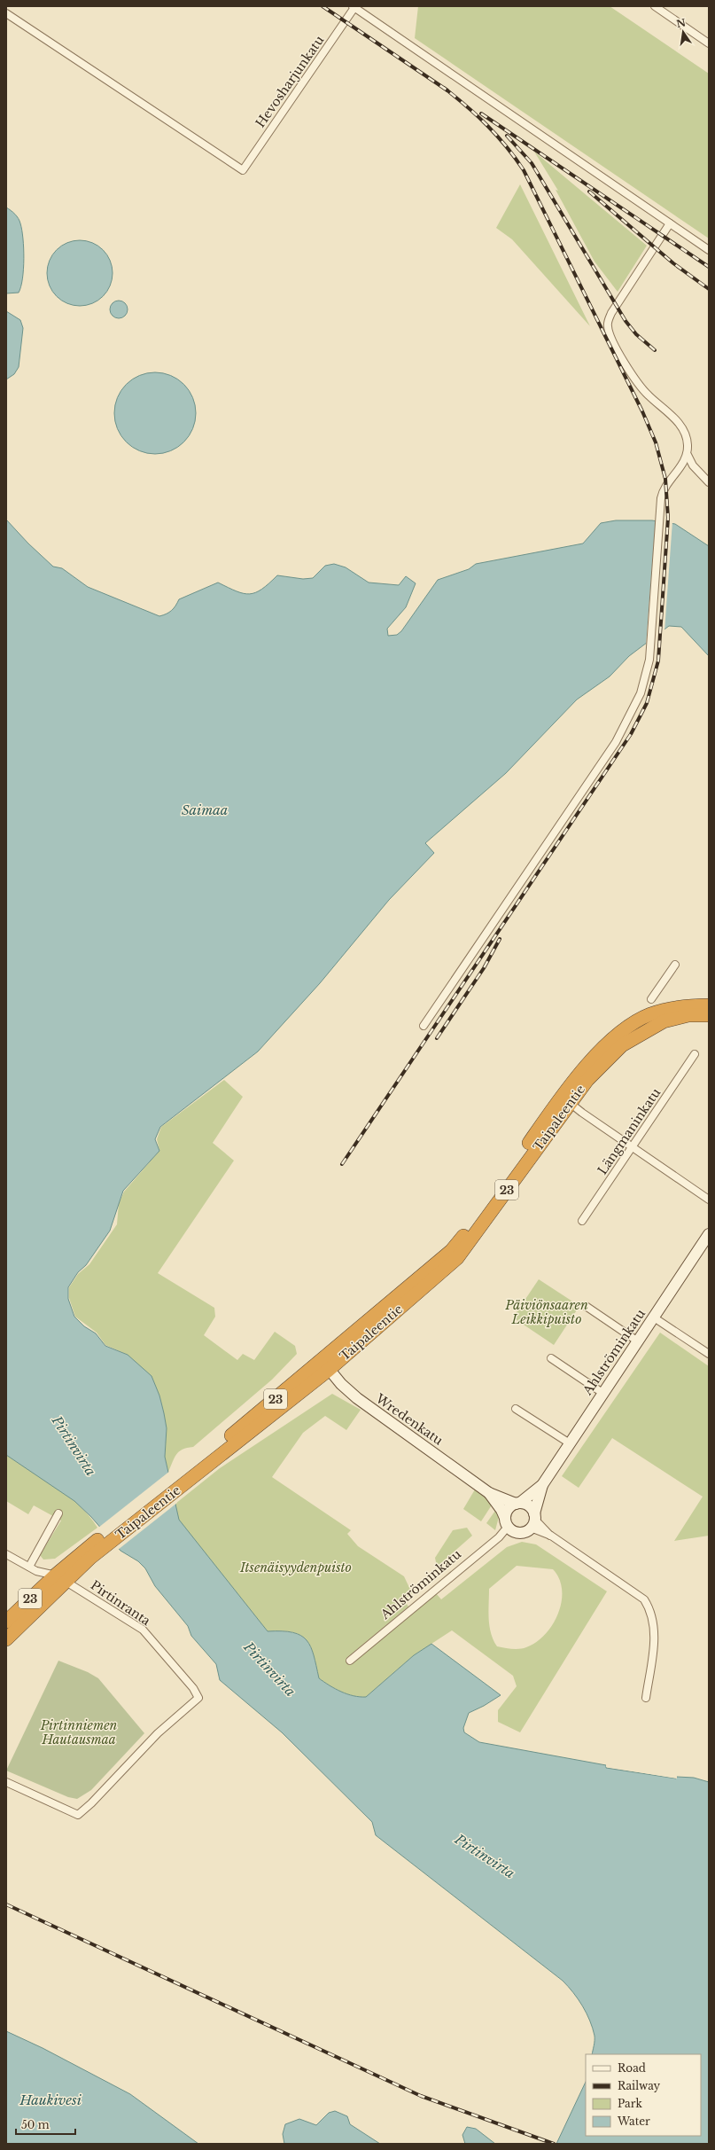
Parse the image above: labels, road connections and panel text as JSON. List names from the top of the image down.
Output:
{
  "streets": {
    "highway": ["Taipaleentie", "23"],
    "street": [
      "Hevosharjunkatu",
      "Längmaninkatu",
      "Ahlströminkatu",
      "Wredenkatu",
      "Pirtinranta"
    ]
  },
  "crossings": [
    ["Taipaleentie", "Wredenkatu"],
    ["Taipaleentie", "Pirtinranta"],
    ["Ahlströminkatu", "Wredenkatu"]
  ],
  "water": ["Saimaa", "Pirtinvirta", "Haukivesi"],
  "parks": ["Päiviönsaaren Leikkipuisto", "Itsenäisyydenpuisto", "Pirtinniemen Hautausmaa"],
  "legend": [
    "Road",
    "Railway",
    "Park",
    "Water"
  ],
  "scale_bar": "50 m",
  "north": "top"
}
